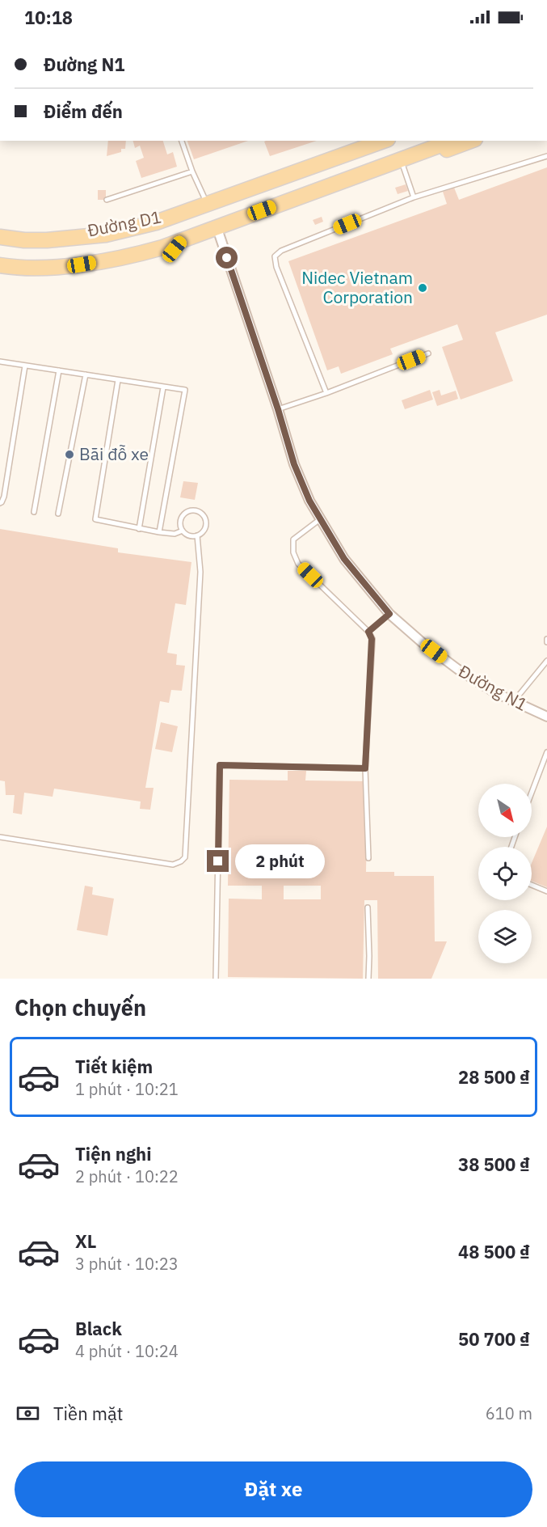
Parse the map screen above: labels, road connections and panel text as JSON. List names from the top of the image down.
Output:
{
  "streets": {
    "main road": ["Đường D1"],
    "street": ["Đường N1"]
  },
  "crossings": [
    ["Đường D1", "Đường N1"]
  ],
  "places": ["Nidec Vietnam Corporation", "Bãi đỗ xe"],
  "north": "bottom right",
  "page": {
    "status": "10:18",
    "banner": ["Đường N1", "Điểm đến"],
    "bubble": "2 phút",
    "heading": "Chọn chuyến",
    "list": [
      {
        "name": "Tiết kiệm",
        "note": "1 phút · 10:21",
        "value": "28 500 ₫"
      },
      {
        "name": "Tiện nghi",
        "note": "2 phút · 10:22",
        "value": "38 500 ₫"
      },
      {
        "name": "XL",
        "note": "3 phút · 10:23",
        "value": "48 500 ₫"
      },
      {
        "name": "Black",
        "note": "4 phút · 10:24",
        "value": "50 700 ₫"
      }
    ],
    "pay": ["Tiền mặt", "610 m"],
    "buttons": "Đặt xe"
  }
}
